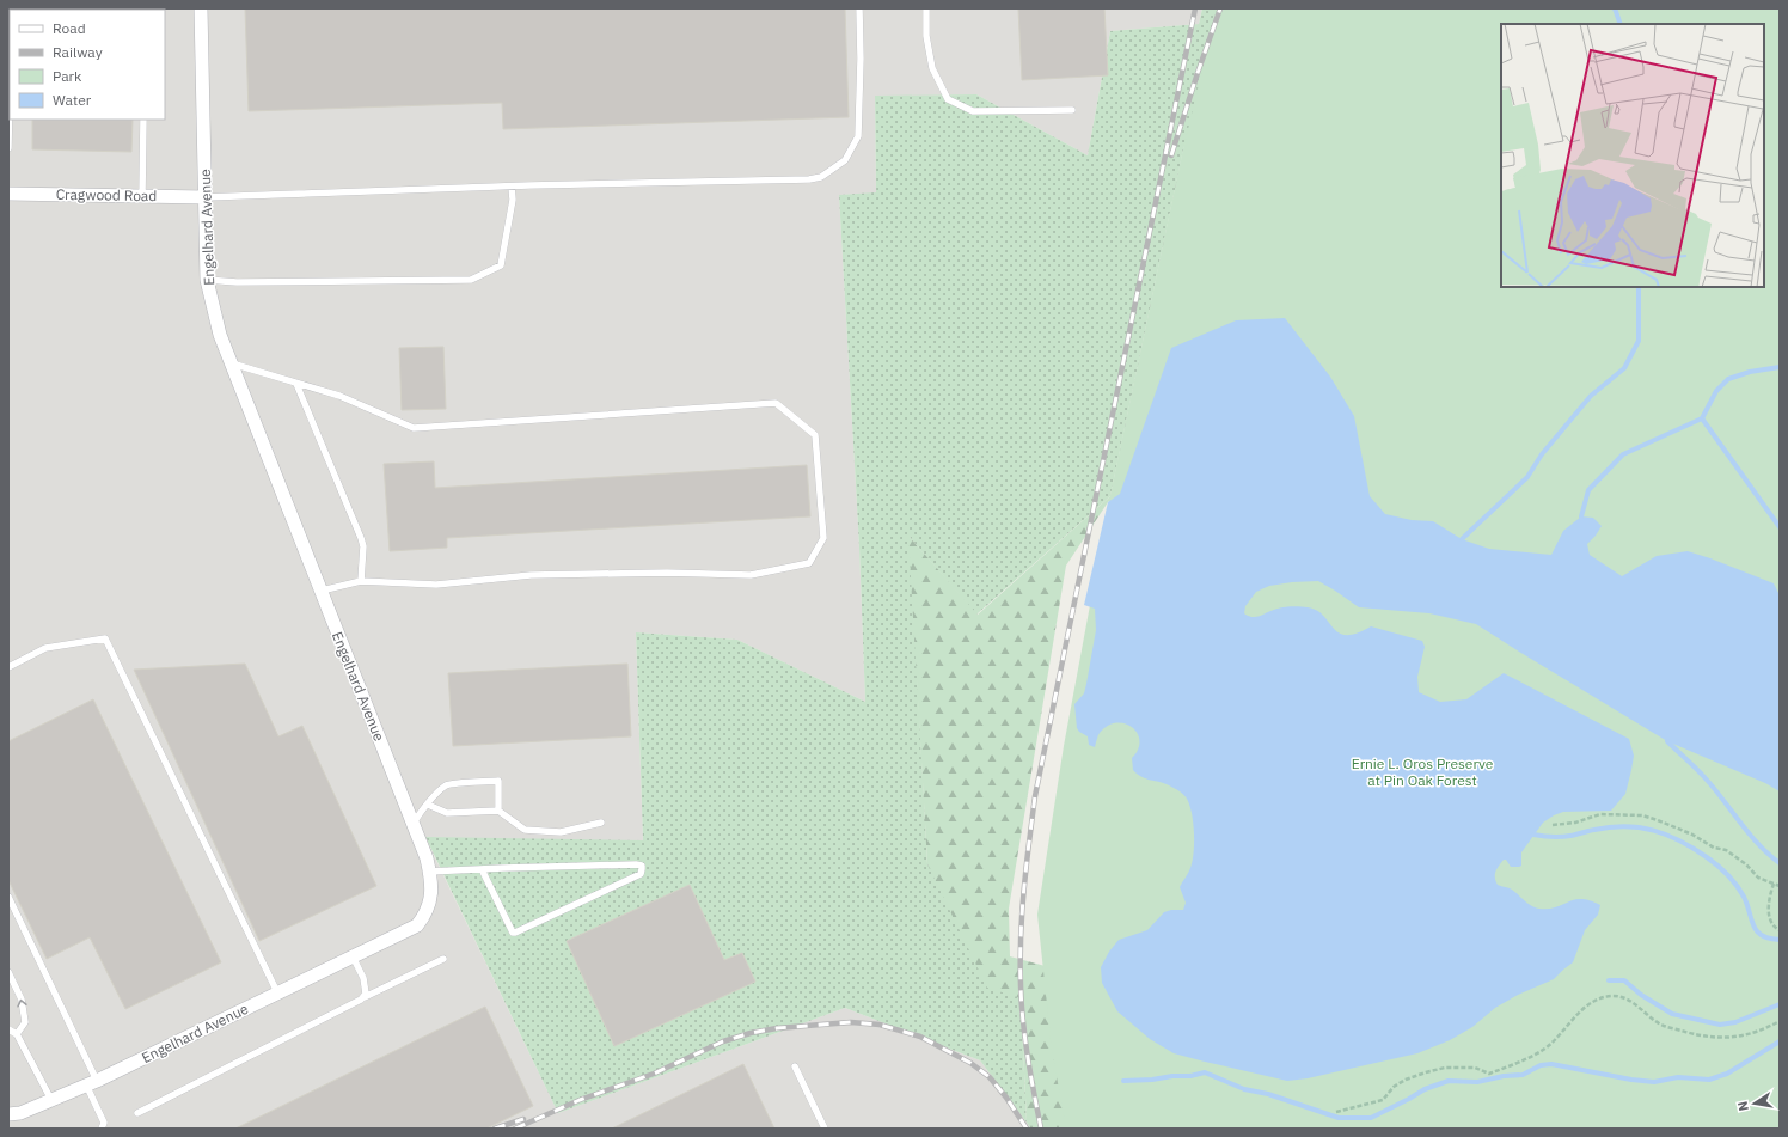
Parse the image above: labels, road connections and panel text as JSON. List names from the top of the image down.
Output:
{
  "streets": {
    "street": ["Cragwood Road", "Engelhard Avenue"]
  },
  "crossings": [
    ["Cragwood Road", "Engelhard Avenue"]
  ],
  "parks": ["Ernie L. Oros Preserve at Pin Oak Forest"],
  "legend": [
    "Road",
    "Railway",
    "Park",
    "Water"
  ],
  "north": "left"
}
